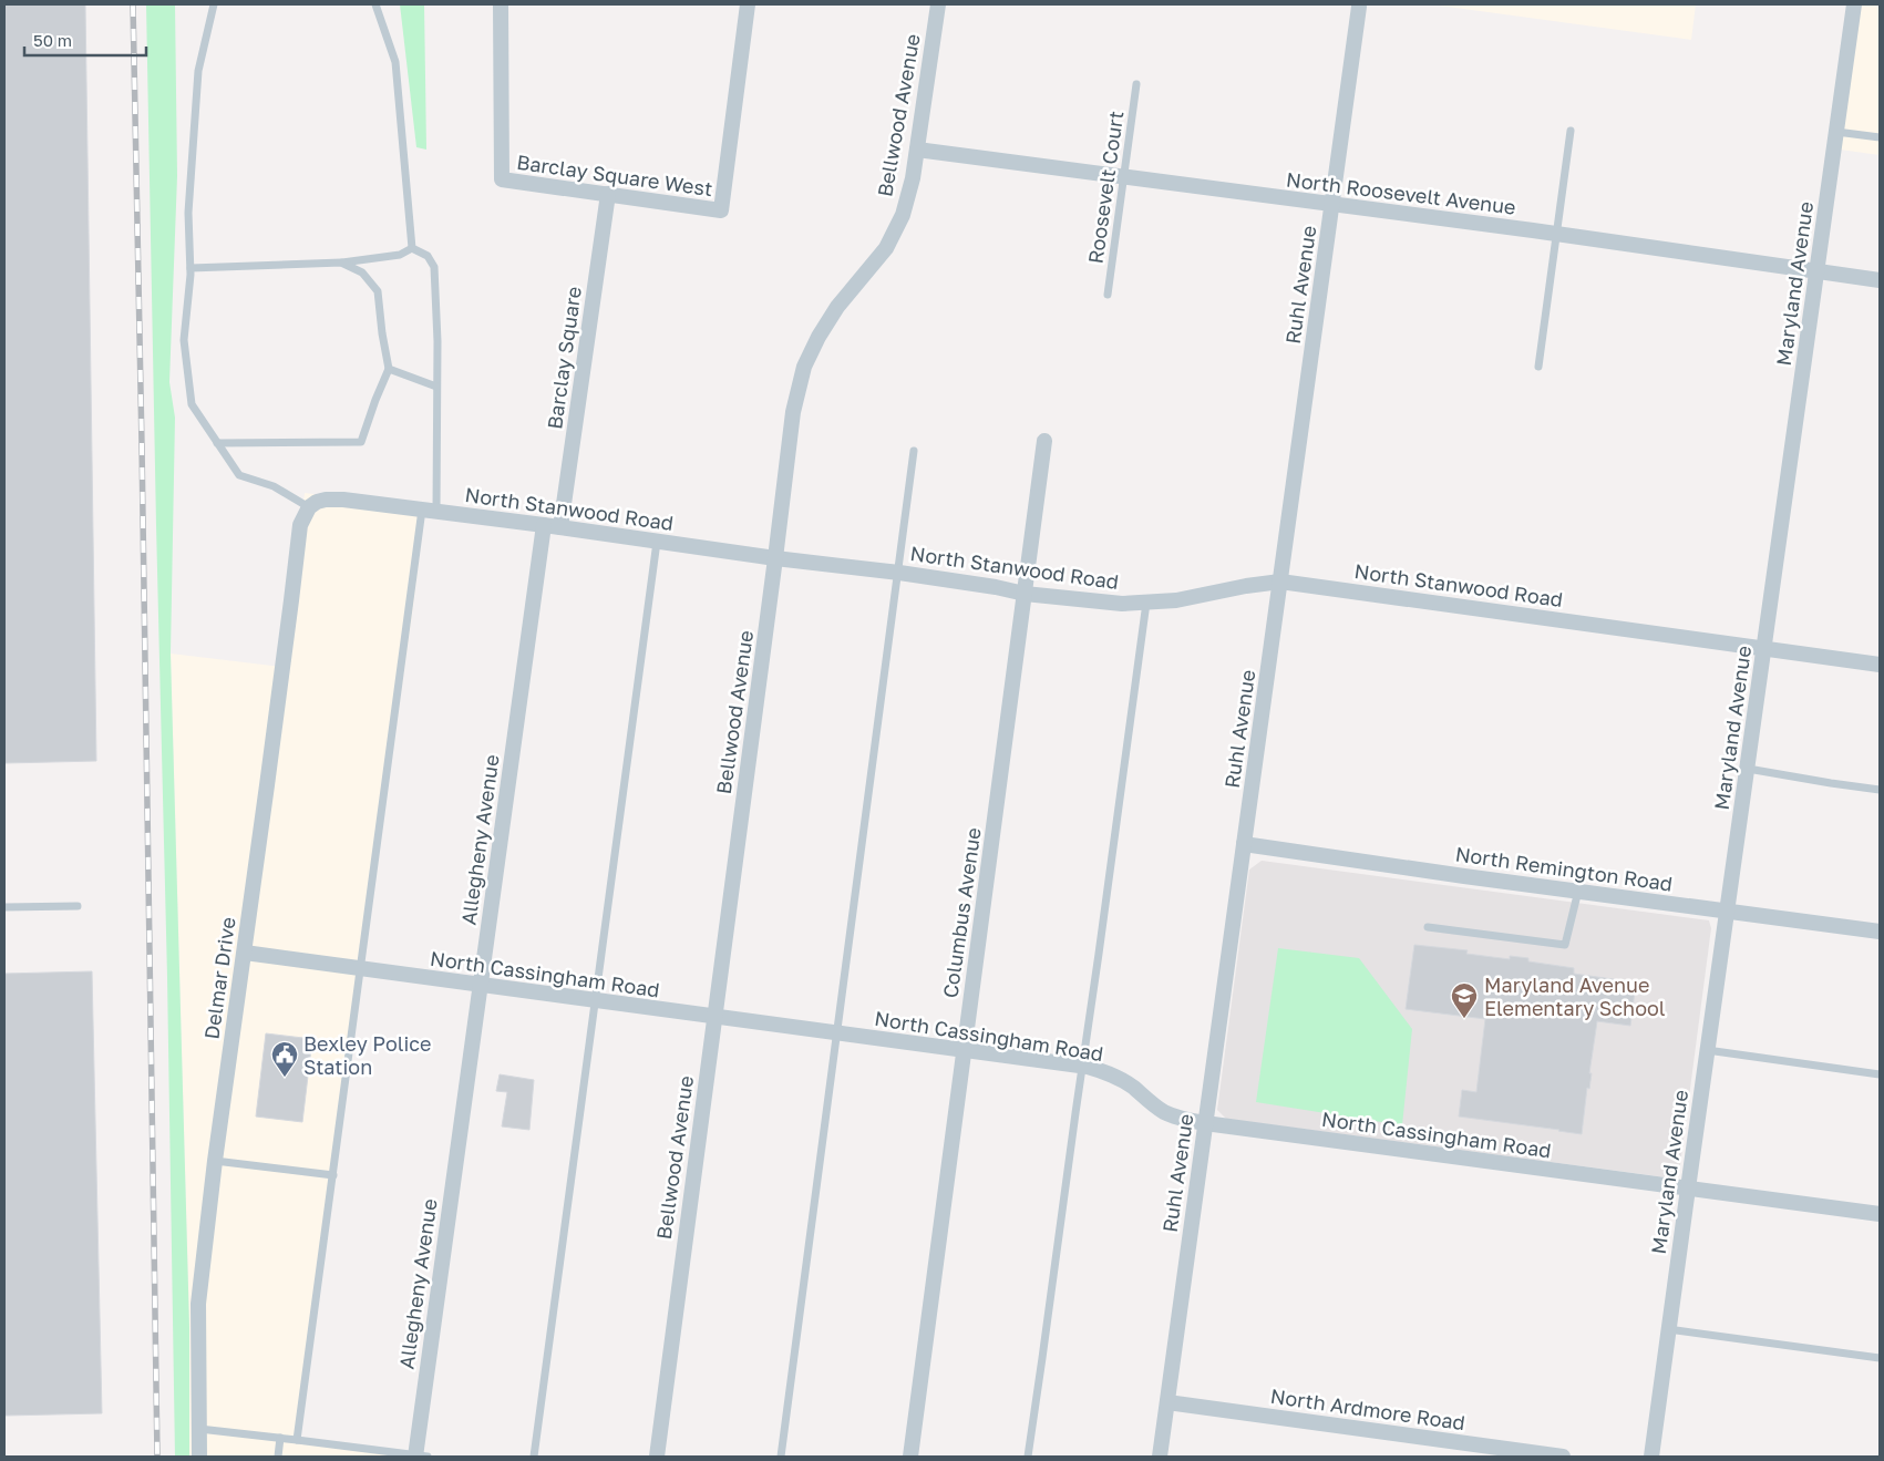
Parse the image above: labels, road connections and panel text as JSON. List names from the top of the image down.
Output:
{
  "streets": {
    "street": [
      "Bellwood Avenue",
      "Barclay Square West",
      "North Roosevelt Avenue",
      "Maryland Avenue",
      "Ruhl Avenue",
      "Barclay Square",
      "North Stanwood Road",
      "Allegheny Avenue",
      "North Remington Road",
      "Columbus Avenue",
      "North Cassingham Road",
      "Delmar Drive",
      "North Ardmore Road"
    ],
    "lane": ["Roosevelt Court"]
  },
  "crossings": [
    ["Bellwood Avenue", "North Roosevelt Avenue"],
    ["Bellwood Avenue", "North Stanwood Road"],
    ["Bellwood Avenue", "North Cassingham Road"],
    ["Barclay Square West", "Barclay Square"],
    ["Roosevelt Court", "North Roosevelt Avenue"],
    ["North Roosevelt Avenue", "Maryland Avenue"],
    ["North Roosevelt Avenue", "Ruhl Avenue"],
    ["Maryland Avenue", "North Stanwood Road"],
    ["Maryland Avenue", "North Remington Road"],
    ["Maryland Avenue", "North Cassingham Road"],
    ["Ruhl Avenue", "North Stanwood Road"],
    ["Ruhl Avenue", "North Remington Road"],
    ["Ruhl Avenue", "North Cassingham Road"],
    ["Ruhl Avenue", "North Ardmore Road"],
    ["Barclay Square", "North Stanwood Road"],
    ["North Stanwood Road", "Allegheny Avenue"],
    ["North Stanwood Road", "Columbus Avenue"],
    ["North Stanwood Road", "Delmar Drive"],
    ["Allegheny Avenue", "North Cassingham Road"],
    ["Columbus Avenue", "North Cassingham Road"],
    ["North Cassingham Road", "Delmar Drive"]
  ],
  "places": {
    "school or university": ["Maryland Avenue Elementary School"],
    "public building": ["Bexley Police Station"]
  },
  "scale_bar": "50 m"
}
